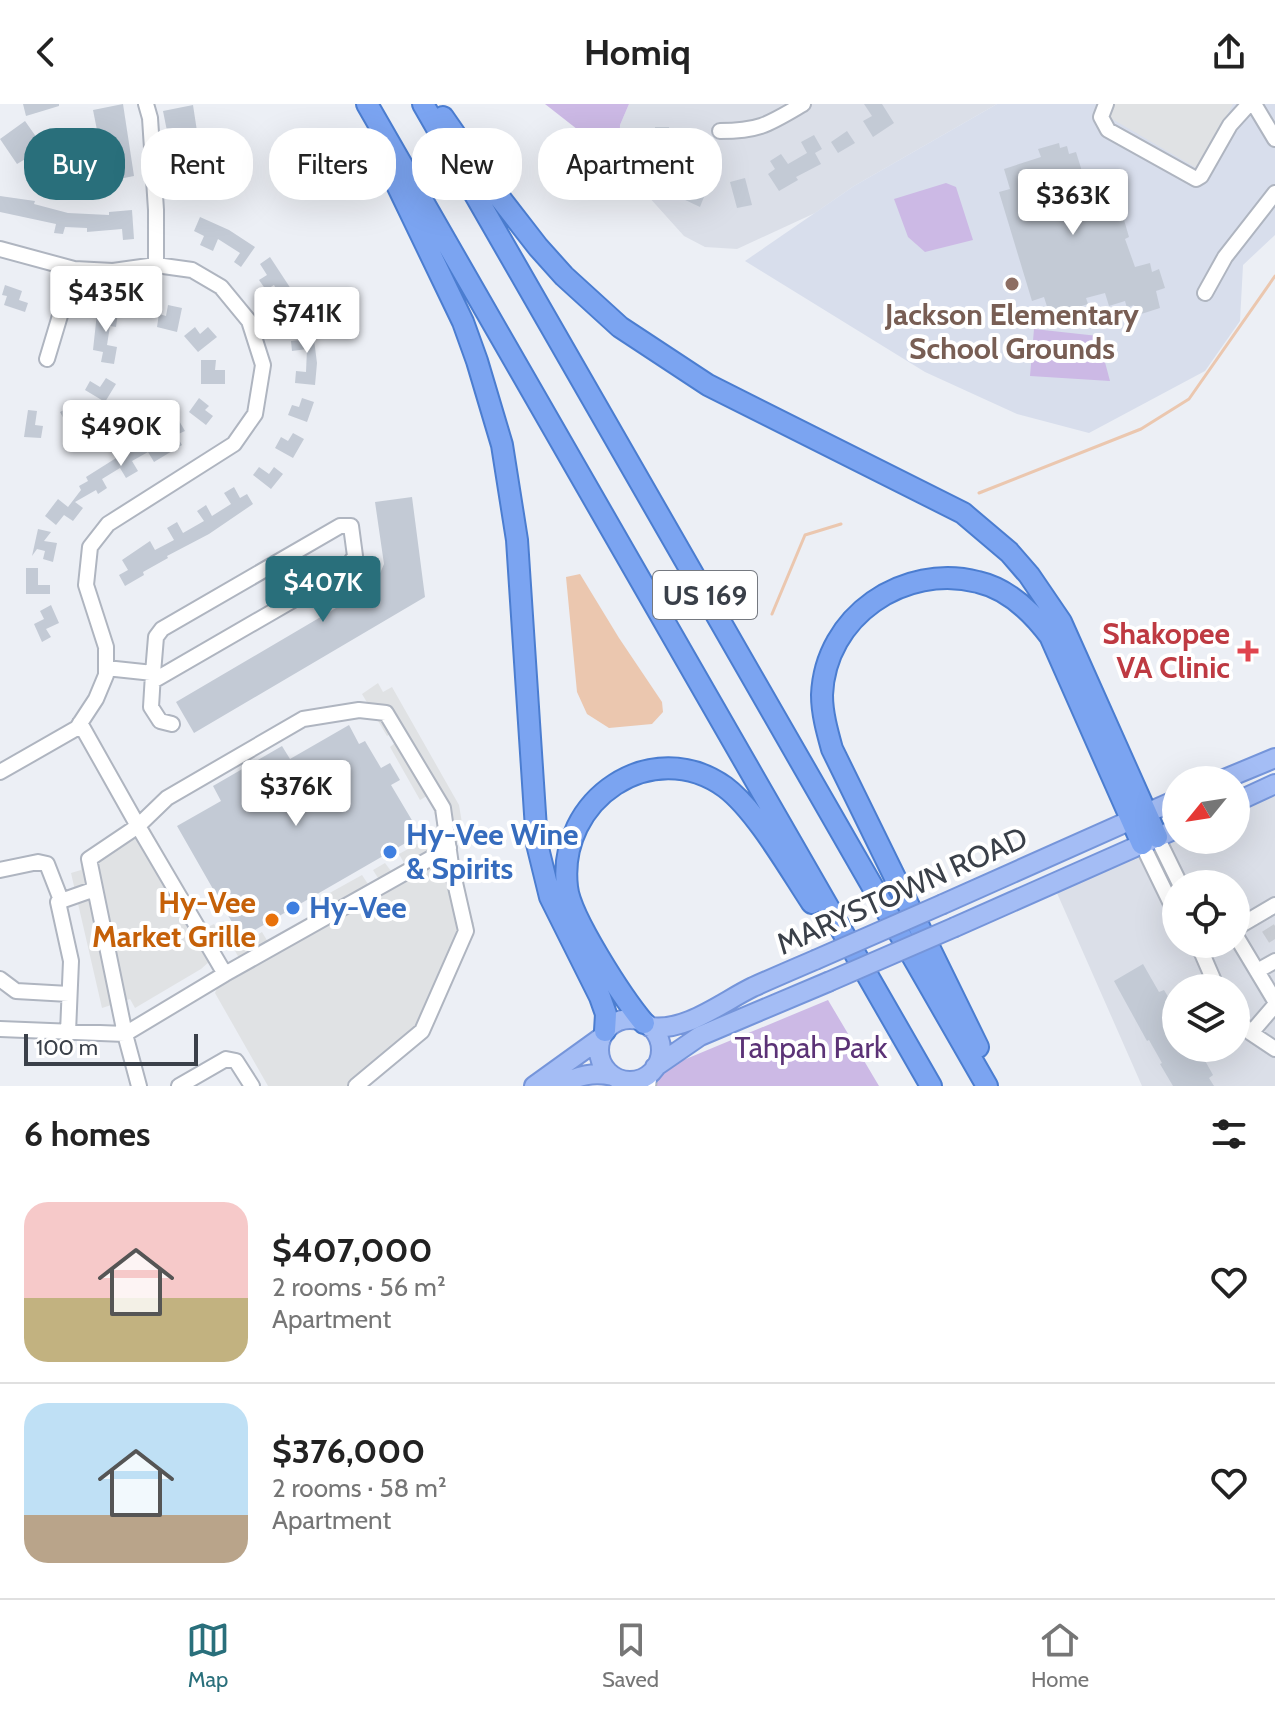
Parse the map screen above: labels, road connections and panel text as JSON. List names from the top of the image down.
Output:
{
  "streets": {
    "highway": ["US 169"],
    "main road": ["MARYSTOWN ROAD"]
  },
  "parks": ["Tahpah Park"],
  "places": {
    "other": [
      "Jackson Elementary School Grounds",
      "Hy-Vee Wine & Spirits",
      "Hy-Vee",
      "Hy-Vee Market Grille"
    ],
    "health": ["Shakopee VA Clinic"]
  },
  "scale_bar": "100 m",
  "north": "bottom left",
  "page": {
    "header": "Homiq",
    "chip": [
      "Buy",
      "Rent",
      "Filters",
      "New",
      "Apartment"
    ],
    "price": [
      "$363K",
      "$435K",
      "$741K",
      "$490K",
      "$407K",
      "$376K"
    ],
    "scale": "100 m",
    "heading": "6 homes",
    "list": [
      {
        "name": "$407,000",
        "note": "2 rooms · 56 m² · Apartment"
      },
      {
        "name": "$376,000",
        "note": "2 rooms · 58 m² · Apartment"
      }
    ],
    "tabs": ["Map", "Saved", "Home"]
  }
}
